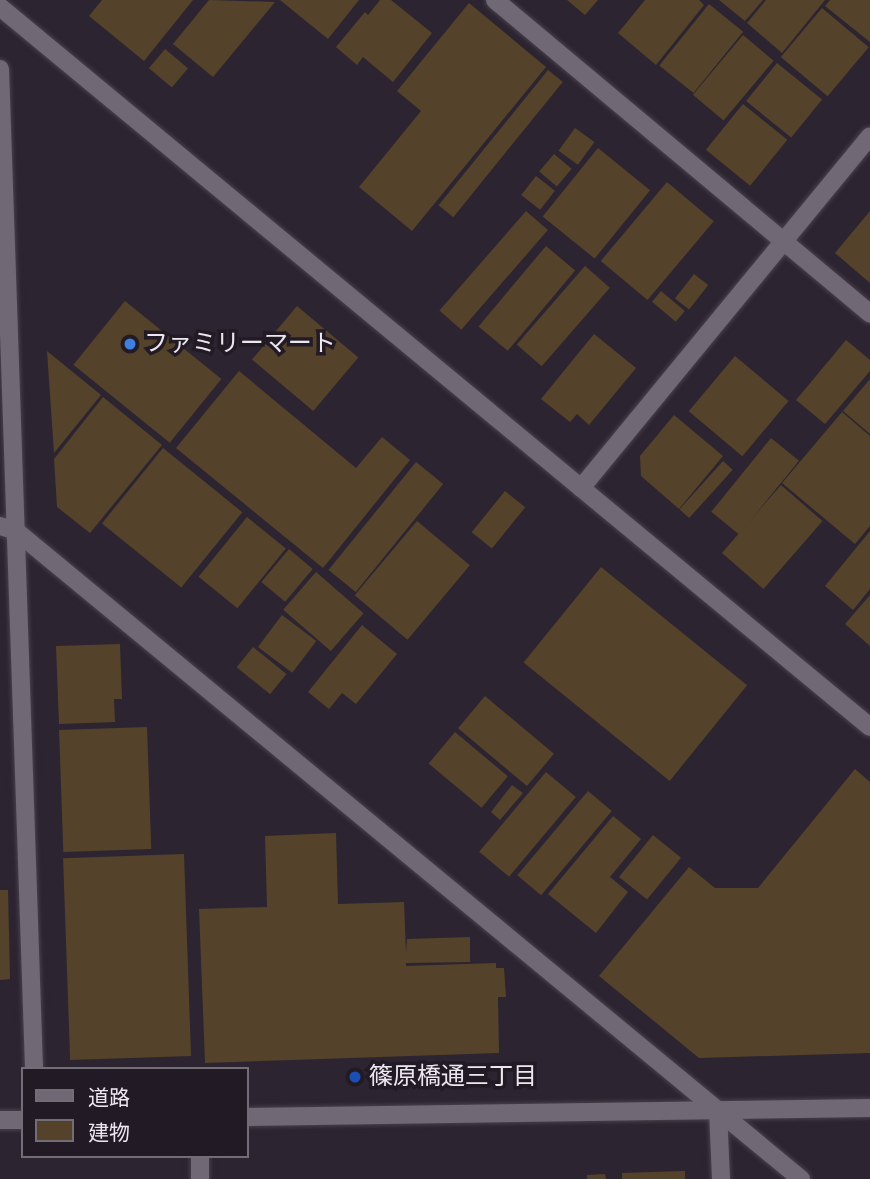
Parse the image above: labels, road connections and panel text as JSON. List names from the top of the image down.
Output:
{
  "places": ["ファミリーマート", "篠原橋通三丁目"],
  "legend": ["道路", "建物"]
}
